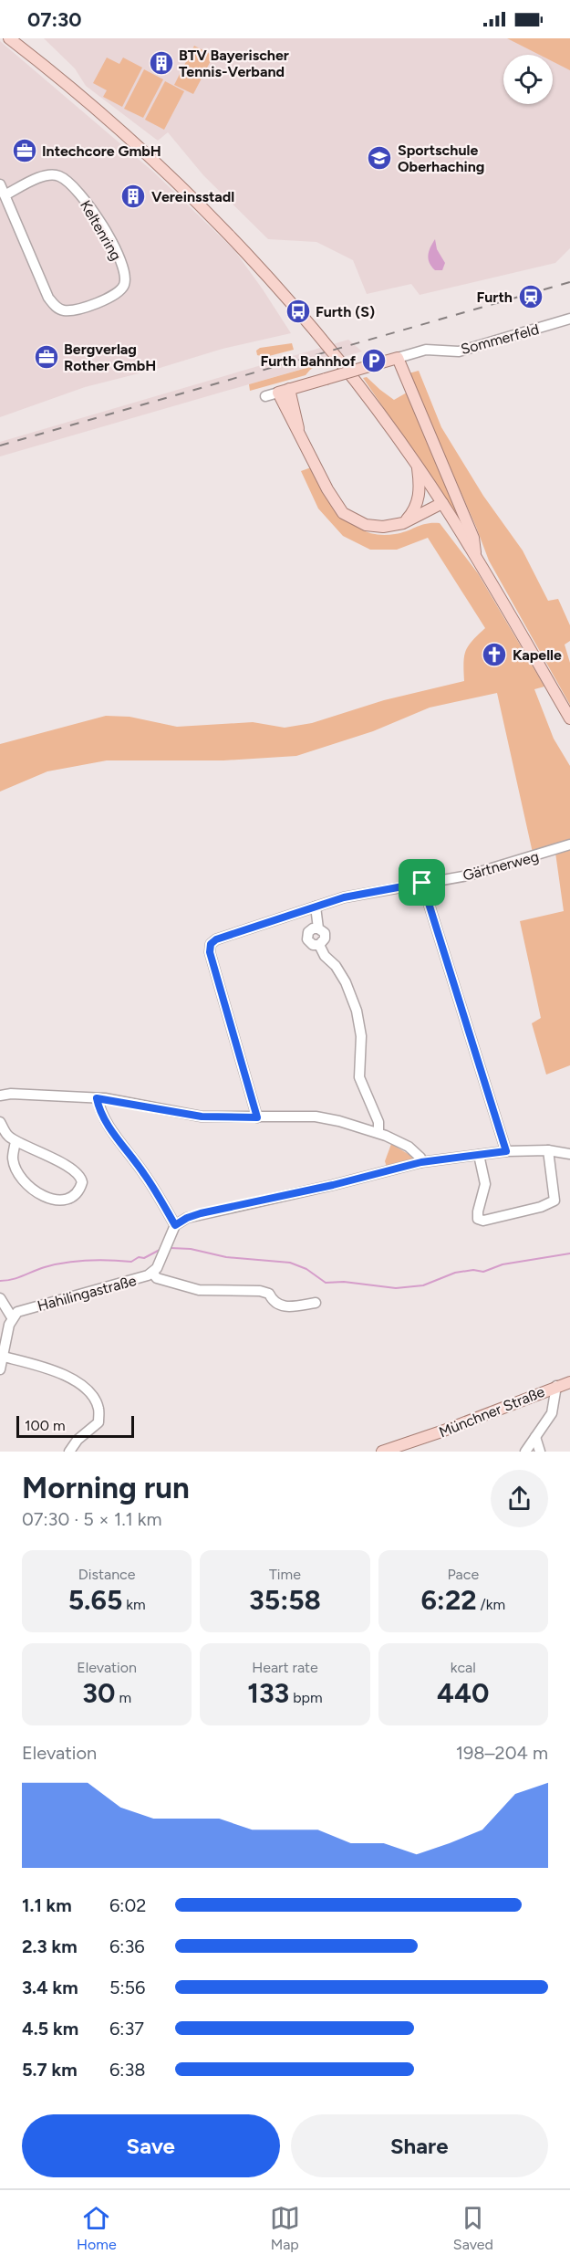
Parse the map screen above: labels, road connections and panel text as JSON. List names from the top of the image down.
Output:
{
  "streets": {
    "main road": ["Münchner Straße"],
    "street": [
      "Keltenring",
      "Sommerfeld",
      "Gärtnerweg",
      "Hahilingastraße"
    ]
  },
  "places": {
    "building": ["BTV Bayerischer Tennis-Verband", "Vereinsstadl"],
    "office": ["Intechcore GmbH", "Bergverlag Rother GmbH"],
    "school or university": ["Sportschule Oberhaching"],
    "station": ["Furth"],
    "bus stop": ["Furth (S)"],
    "parking": ["Furth Bahnhof"],
    "church": ["Kapelle"]
  },
  "scale_bar": "100 m",
  "page": {
    "status": "07:30",
    "scale": "100 m",
    "heading": ["Morning run", "07:30 · 5 × 1.1 km"],
    "stats": [
      ["Distance", "5.65 km"],
      ["Time", "35:58"],
      ["Pace", "6:22 /km"],
      ["Elevation", "30 m"],
      ["Heart rate", "133 bpm"],
      ["kcal", "440"]
    ],
    "chart": ["Elevation", "198–204 m"],
    "list": [
      {
        "name": "1.1 km",
        "note": "6:02"
      },
      {
        "name": "2.3 km",
        "note": "6:36"
      },
      {
        "name": "3.4 km",
        "note": "5:56"
      },
      {
        "name": "4.5 km",
        "note": "6:37"
      },
      {
        "name": "5.7 km",
        "note": "6:38"
      }
    ],
    "buttons": ["Save", "Share"],
    "tabs": ["Home", "Map", "Saved"]
  }
}
